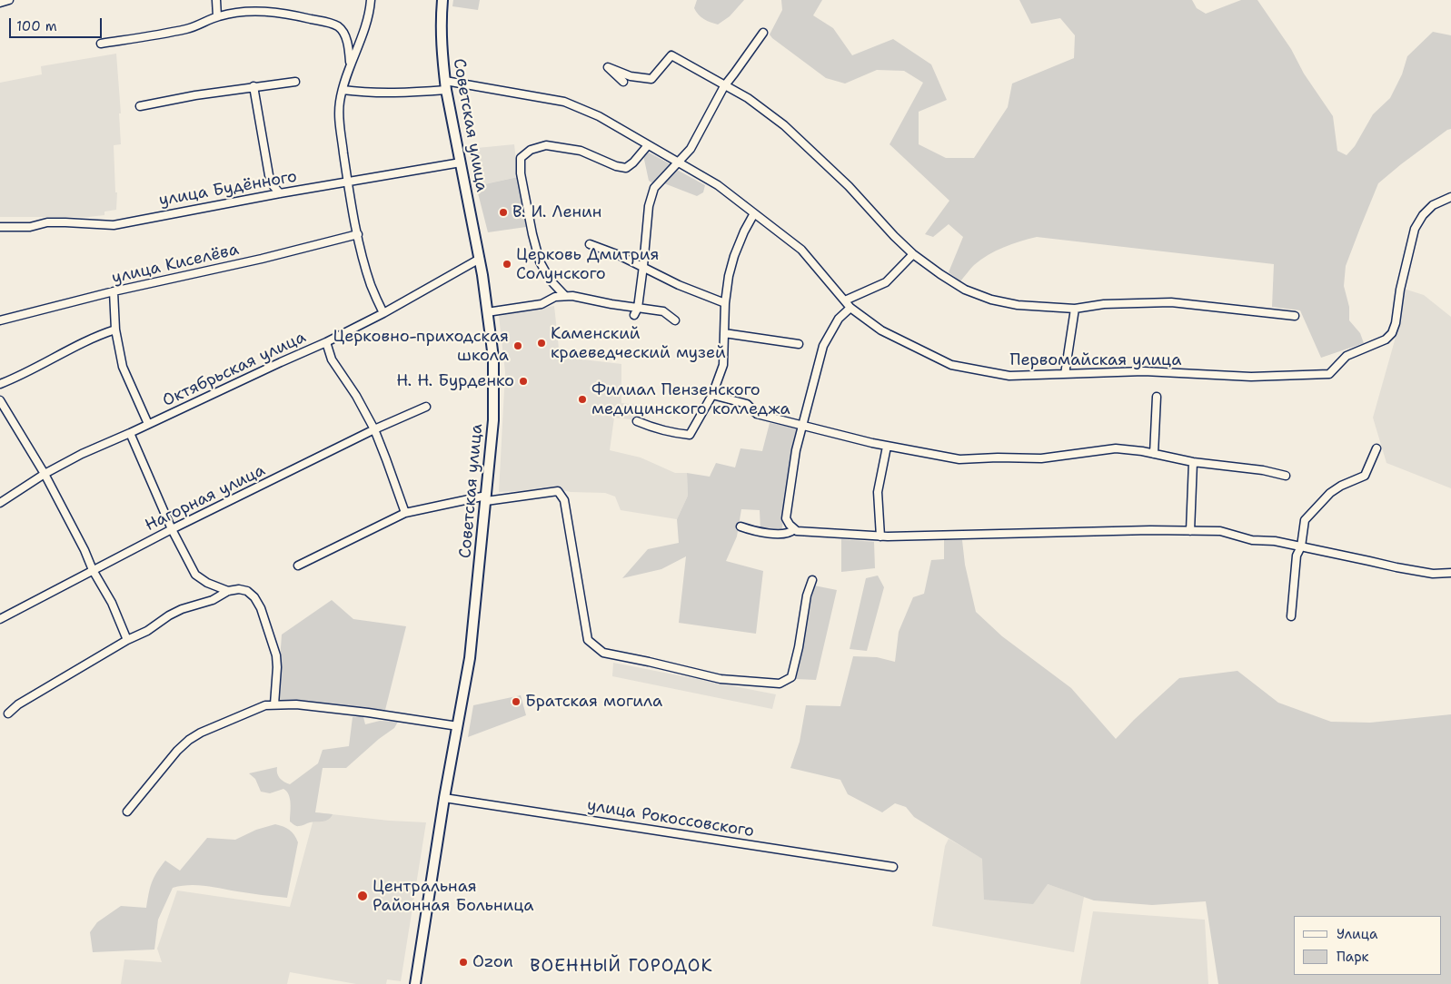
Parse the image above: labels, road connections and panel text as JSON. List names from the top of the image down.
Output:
{
  "streets": {
    "main road": ["Советская улица"],
    "street": [
      "улица Будённого",
      "улица Киселёва",
      "Первомайская улица",
      "Октябрьская улица",
      "Нагорная улица",
      "улица Рокоссовского"
    ]
  },
  "crossings": [
    ["Советская улица", "улица Будённого"],
    ["Советская улица", "Первомайская улица"],
    ["Советская улица", "Октябрьская улица"],
    ["Советская улица", "улица Рокоссовского"]
  ],
  "districts": ["ВОЕННЫЙ ГОРОДОК"],
  "places": [
    "В. И. Ленин",
    "Церковь Дмитрия Солунского",
    "Каменский краеведческий музей",
    "Церковно-приходская школа",
    "Н. Н. Бурденко",
    "Филиал Пензенского медицинского колледжа",
    "Братская могила",
    "Центральная Районная Больница",
    "Ozon"
  ],
  "legend": ["Улица", "Парк"],
  "scale_bar": "100 m"
}
